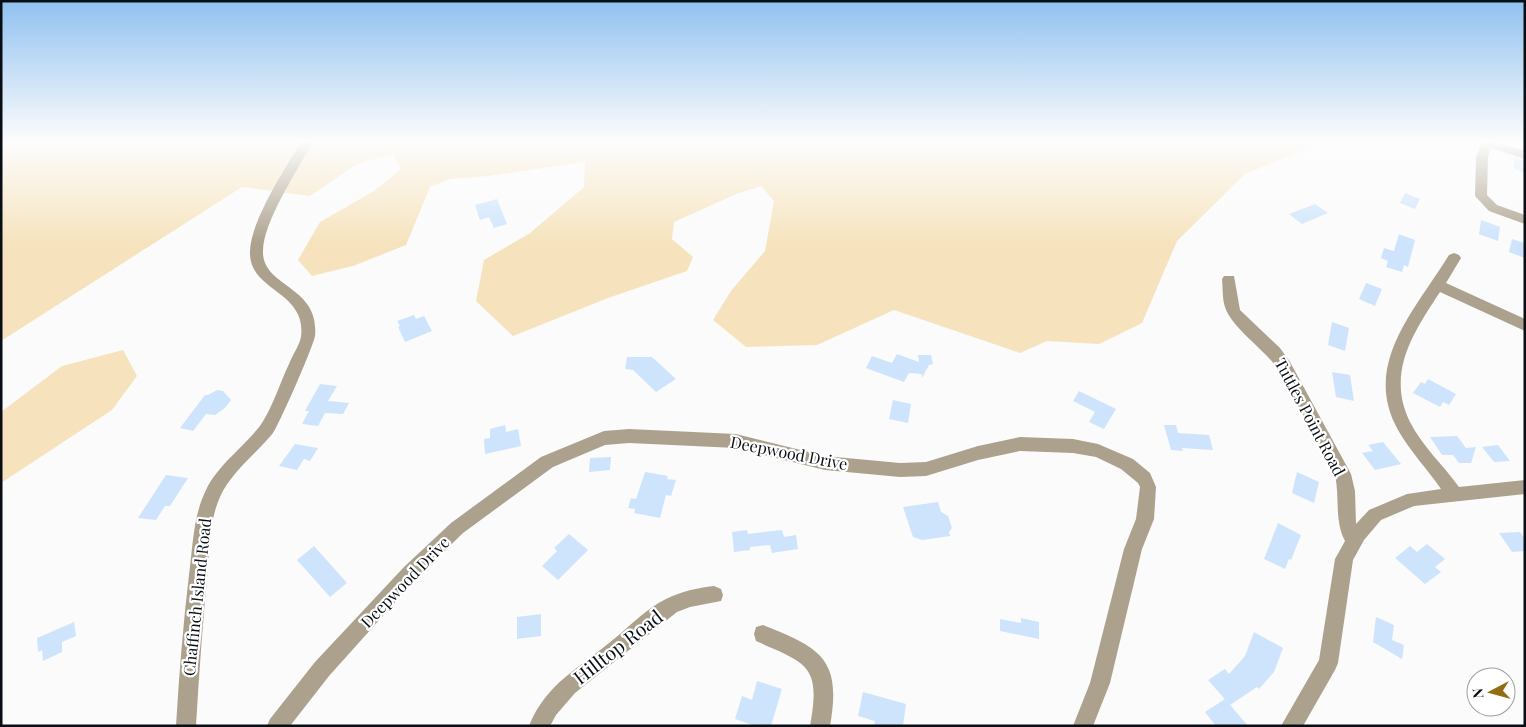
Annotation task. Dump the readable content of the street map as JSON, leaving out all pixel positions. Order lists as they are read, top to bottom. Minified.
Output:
{"streets":{"street":["Tuttles Point Road","Deepwood Drive","Chaffinch Island Road","Hilltop Road"]},"north":"left"}
